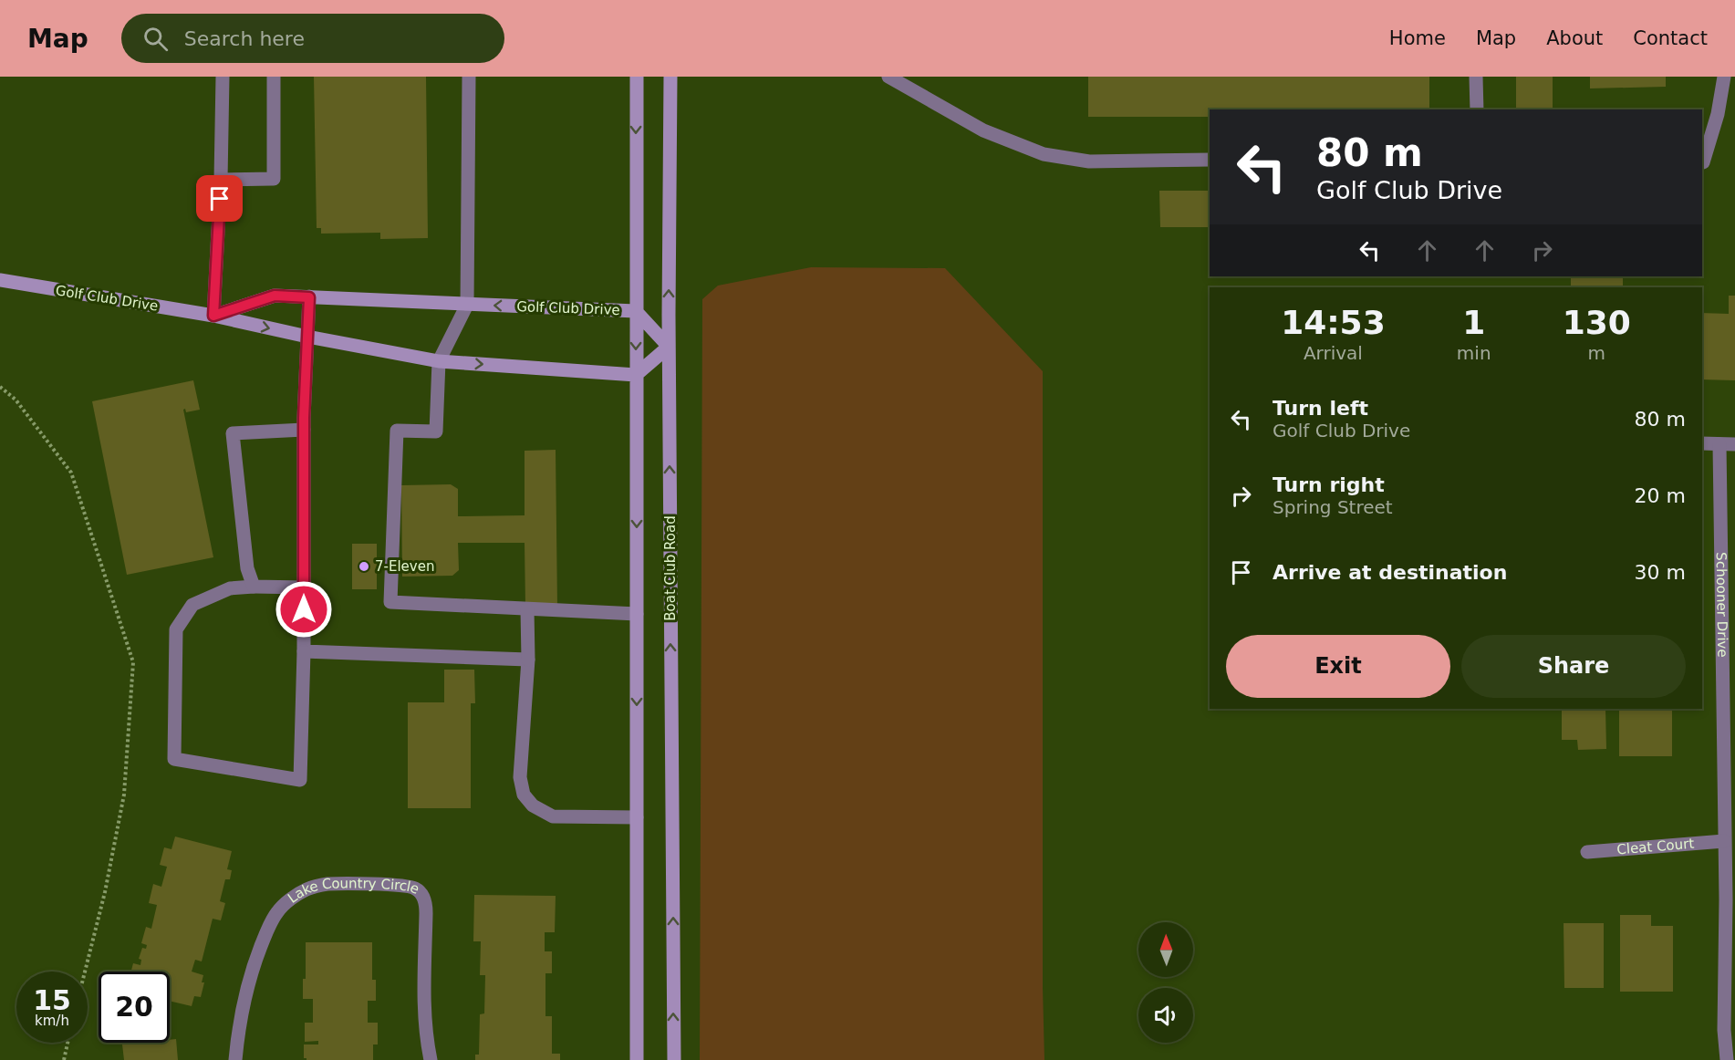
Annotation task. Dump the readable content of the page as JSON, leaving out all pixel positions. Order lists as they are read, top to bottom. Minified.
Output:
{"streets":{"main road":["Golf Club Drive","Boat Club Road"],"street":["Schooner Drive","Cleat Court","Lake Country Circle"]},"crossings":[["Golf Club Drive","Boat Club Road"],["Schooner Drive","Cleat Court"]],"places":["7-Eleven"],"north":"top","page":{"header":"Map","search":"Search here","nav":["Home","Map","About","Contact"],"turn":["80 m","Golf Club Drive"],"eta":["14:53","Arrival","1","min","130","m"],"list":[{"name":"Turn left","note":"Golf Club Drive","value":"80 m"},{"name":"Turn right","note":"Spring Street","value":"20 m"},{"name":"Arrive at destination","value":"30 m"}],"buttons":["Exit","Share"],"speed":"15 km/h","limit":"20"}}
